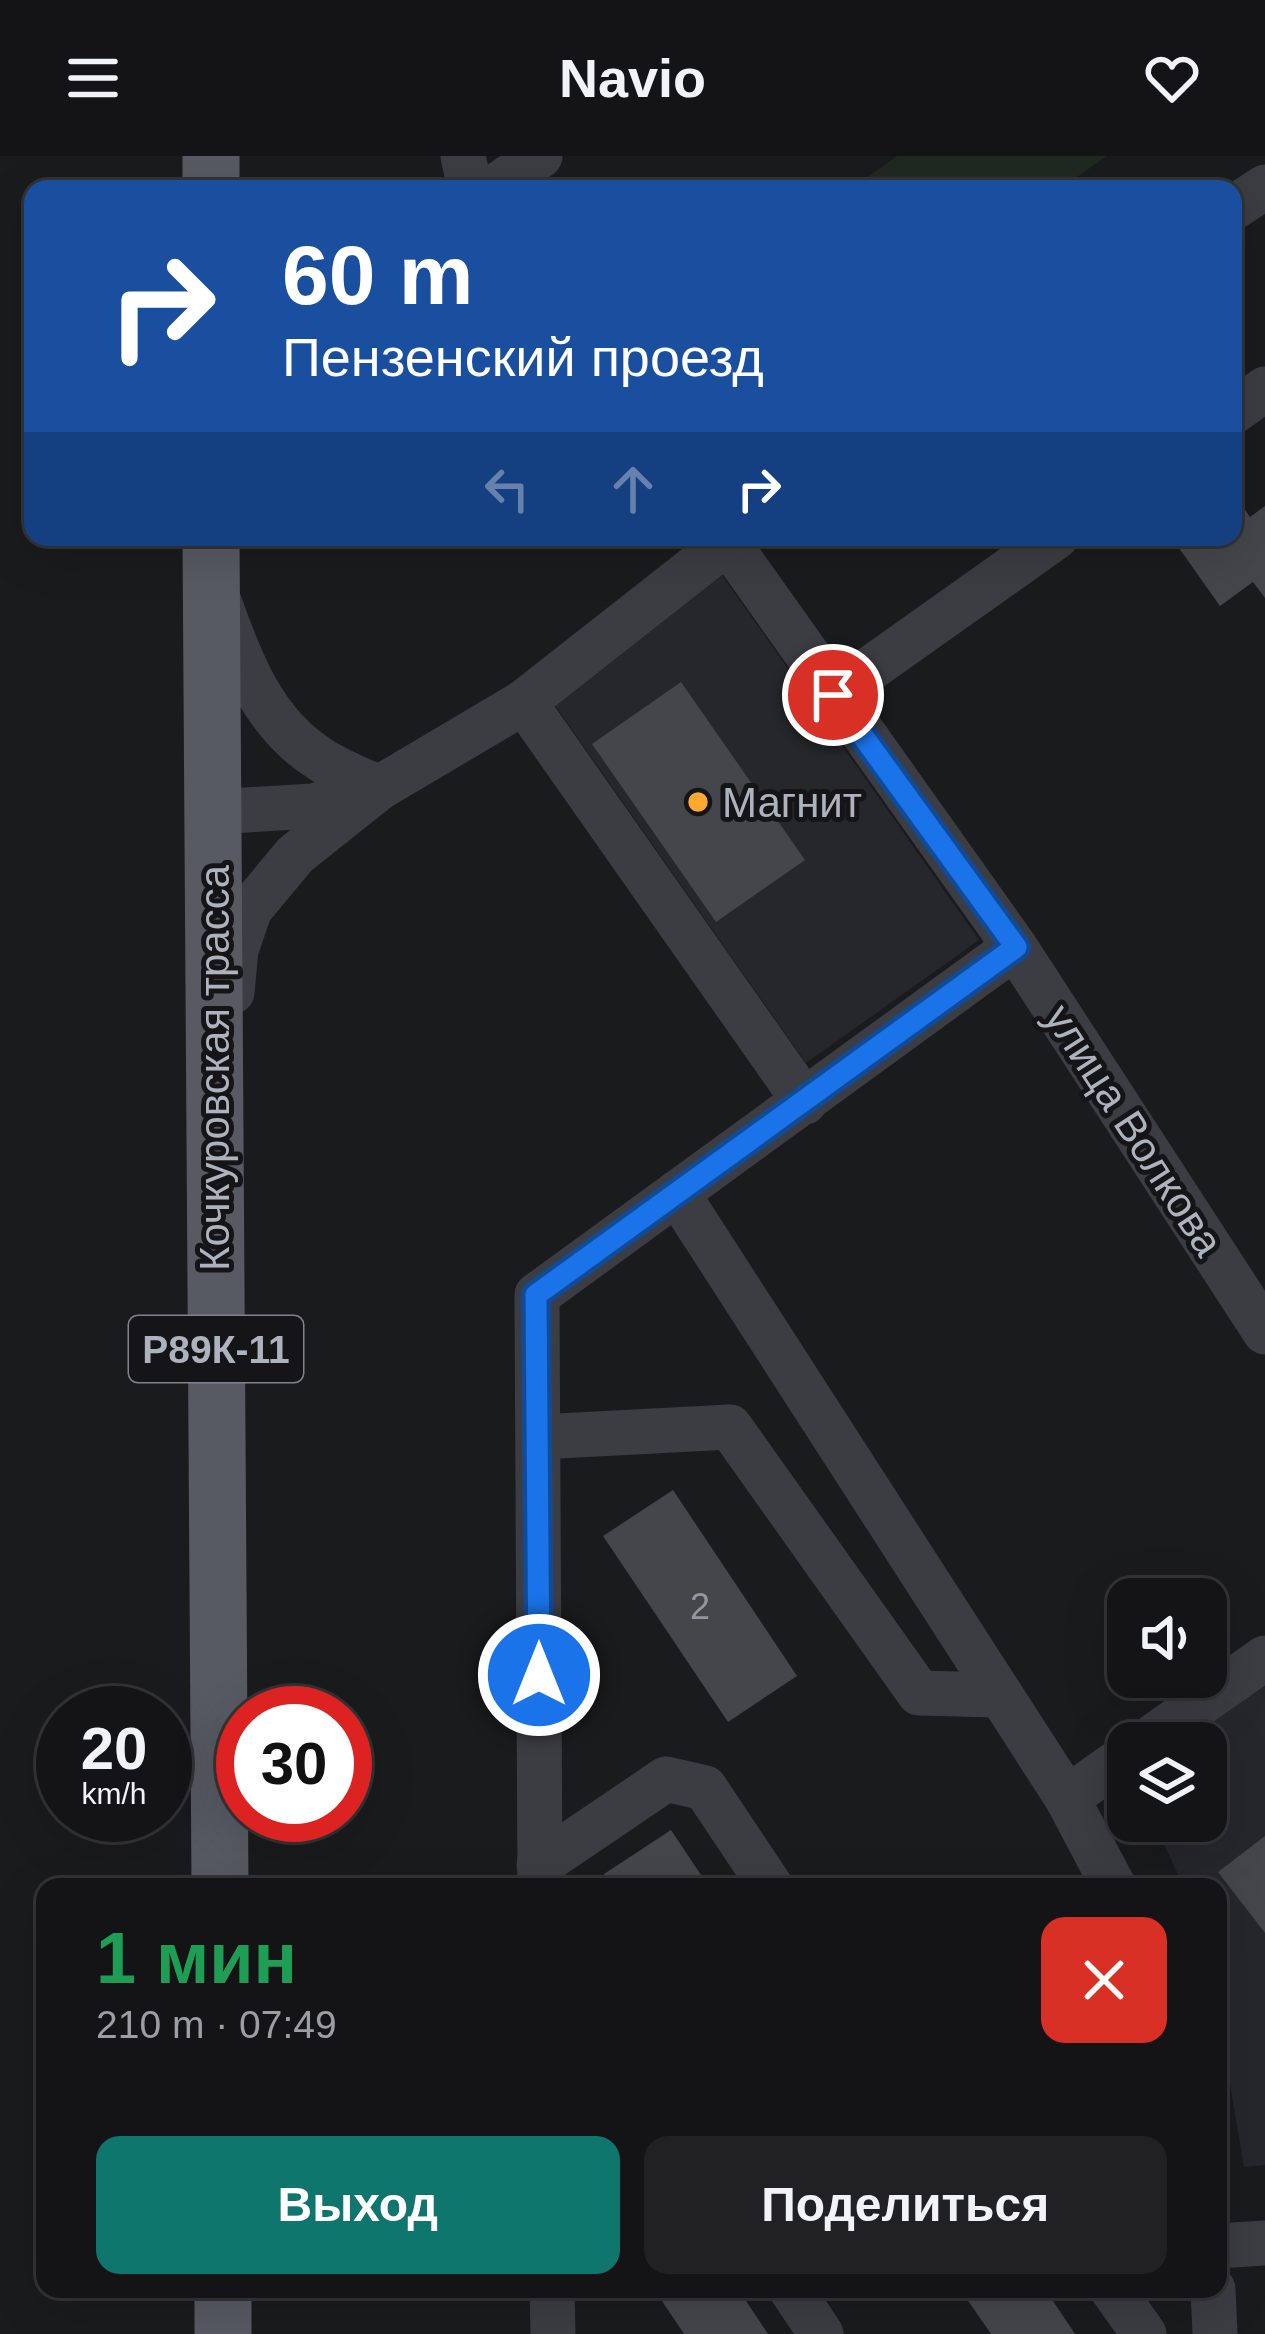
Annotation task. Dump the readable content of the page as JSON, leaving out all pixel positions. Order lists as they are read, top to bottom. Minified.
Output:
{"streets":{"main road":["Кочкуровская трасса","Р89К-11"],"street":["улица Волкова"]},"places":["Магнит"],"house_numbers":["2"],"page":{"header":"Navio","turn":["60 m","Пензенский проезд"],"speed":"20 km/h","limit":"30","heading":["1 мин","210 m · 07:49"],"buttons":["Выход","Поделиться"]}}
